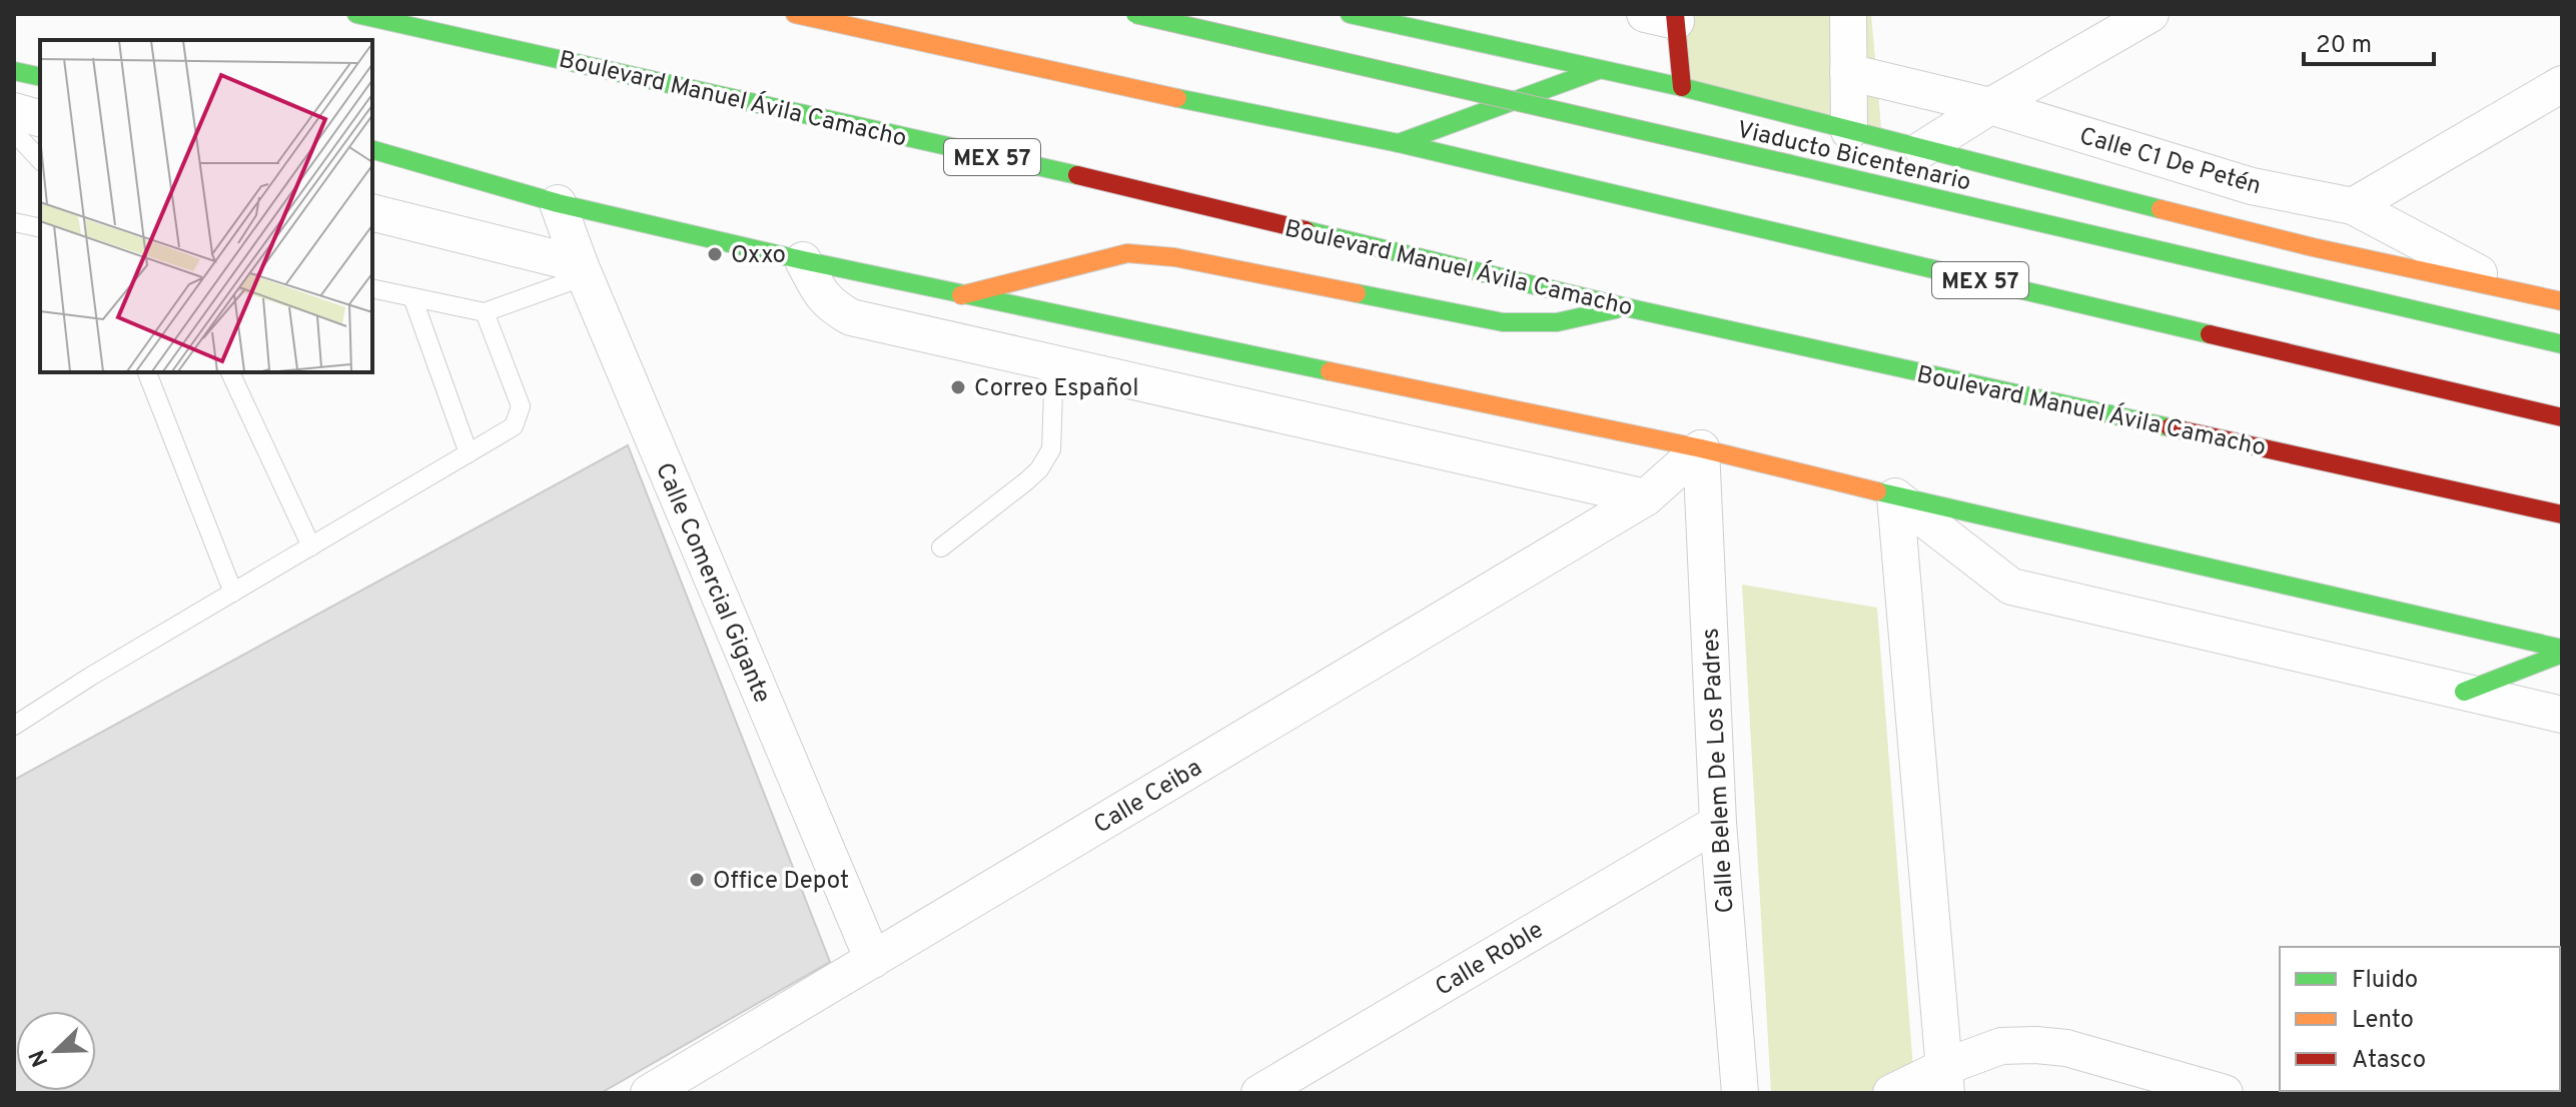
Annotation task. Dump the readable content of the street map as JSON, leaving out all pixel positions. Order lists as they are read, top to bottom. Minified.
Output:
{"streets":{"main road":["Boulevard Manuel Ávila Camacho","Viaducto Bicentenario","MEX 57"],"street":["Calle C1 De Petén","Calle Comercial Gigante","Calle Belem De Los Padres","Calle Ceiba","Calle Roble"]},"crossings":[["Calle Comercial Gigante","Calle Ceiba"],["Calle Belem De Los Padres","Calle Ceiba"],["Calle Belem De Los Padres","Calle Roble"]],"places":["Oxxo","Correo Español","Office Depot"],"legend":["Fluido","Lento","Atasco"],"scale_bar":"20 m","north":"bottom left"}
